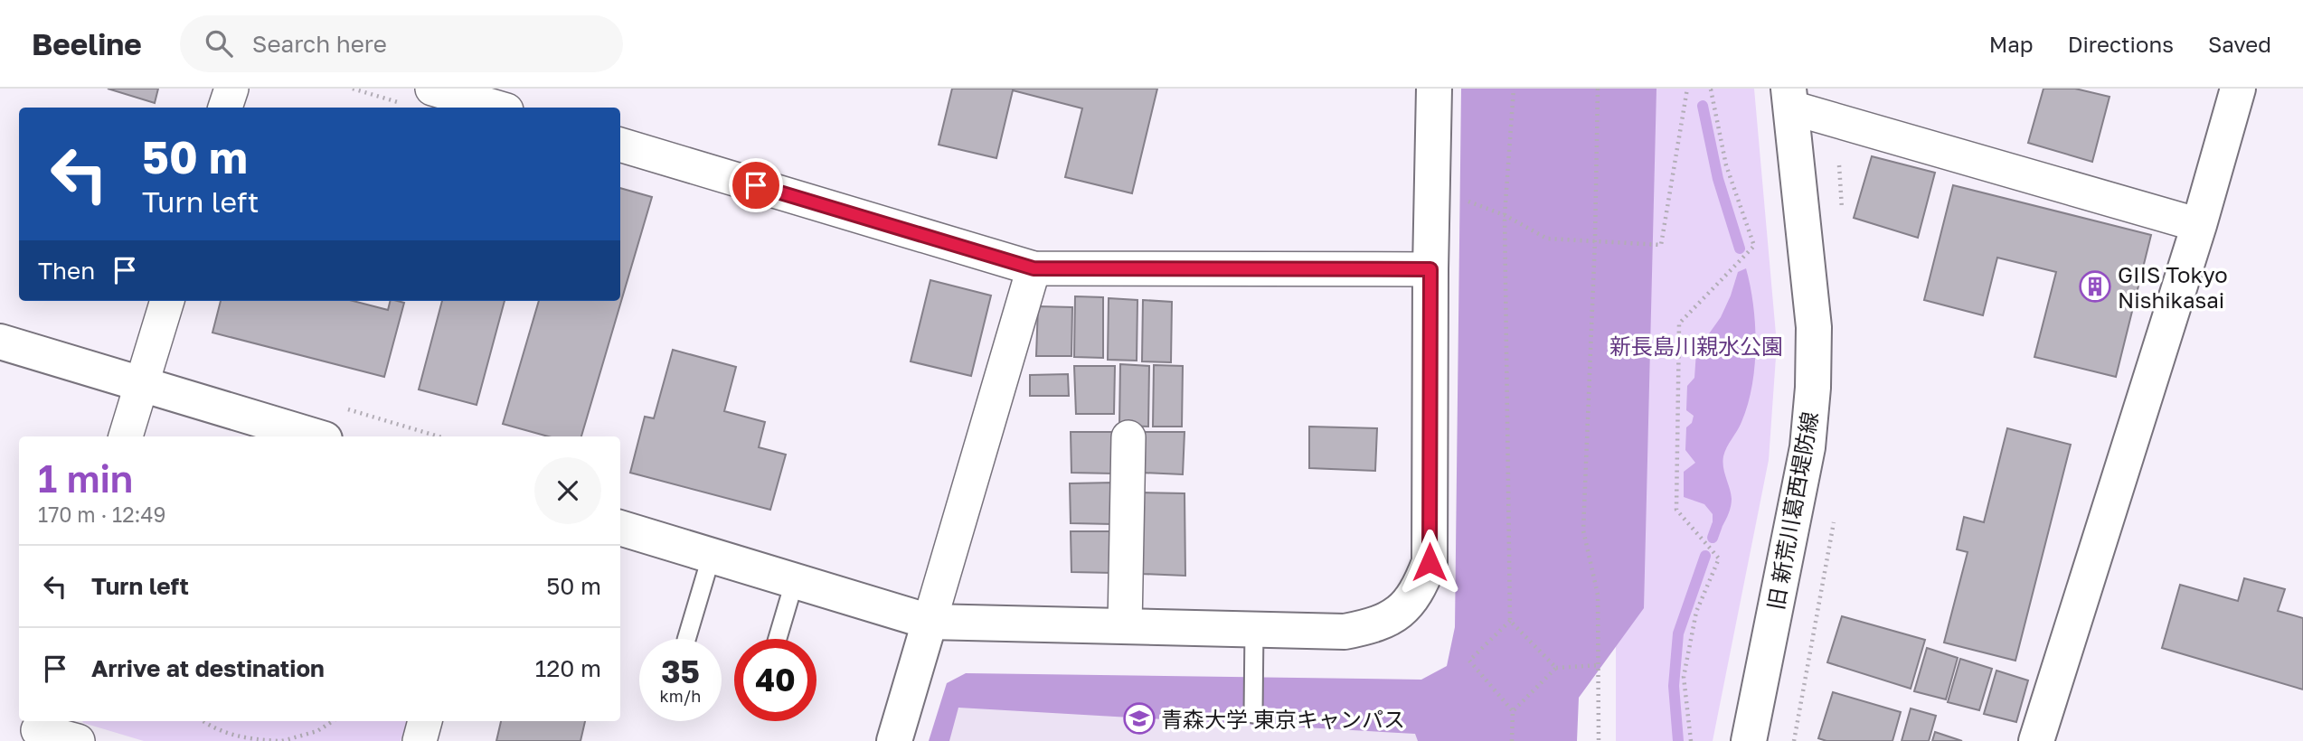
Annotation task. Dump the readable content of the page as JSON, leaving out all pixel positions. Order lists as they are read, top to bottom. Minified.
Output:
{"streets":{"street":["旧 新荒川葛西堤防線"]},"parks":["新長島川親水公園"],"places":{"building":["GIIS Tokyo Nishikasai"],"school or university":["青森大学 東京キャンパス"]},"page":{"header":"Beeline","search":"Search here","nav":["Map","Directions","Saved"],"turn":["50 m","Turn left"],"then":"Then","heading":["1 min","170 m · 12:49"],"list":[{"name":"Turn left","value":"50 m"},{"name":"Arrive at destination","value":"120 m"}],"speed":"35 km/h","limit":"40"}}
